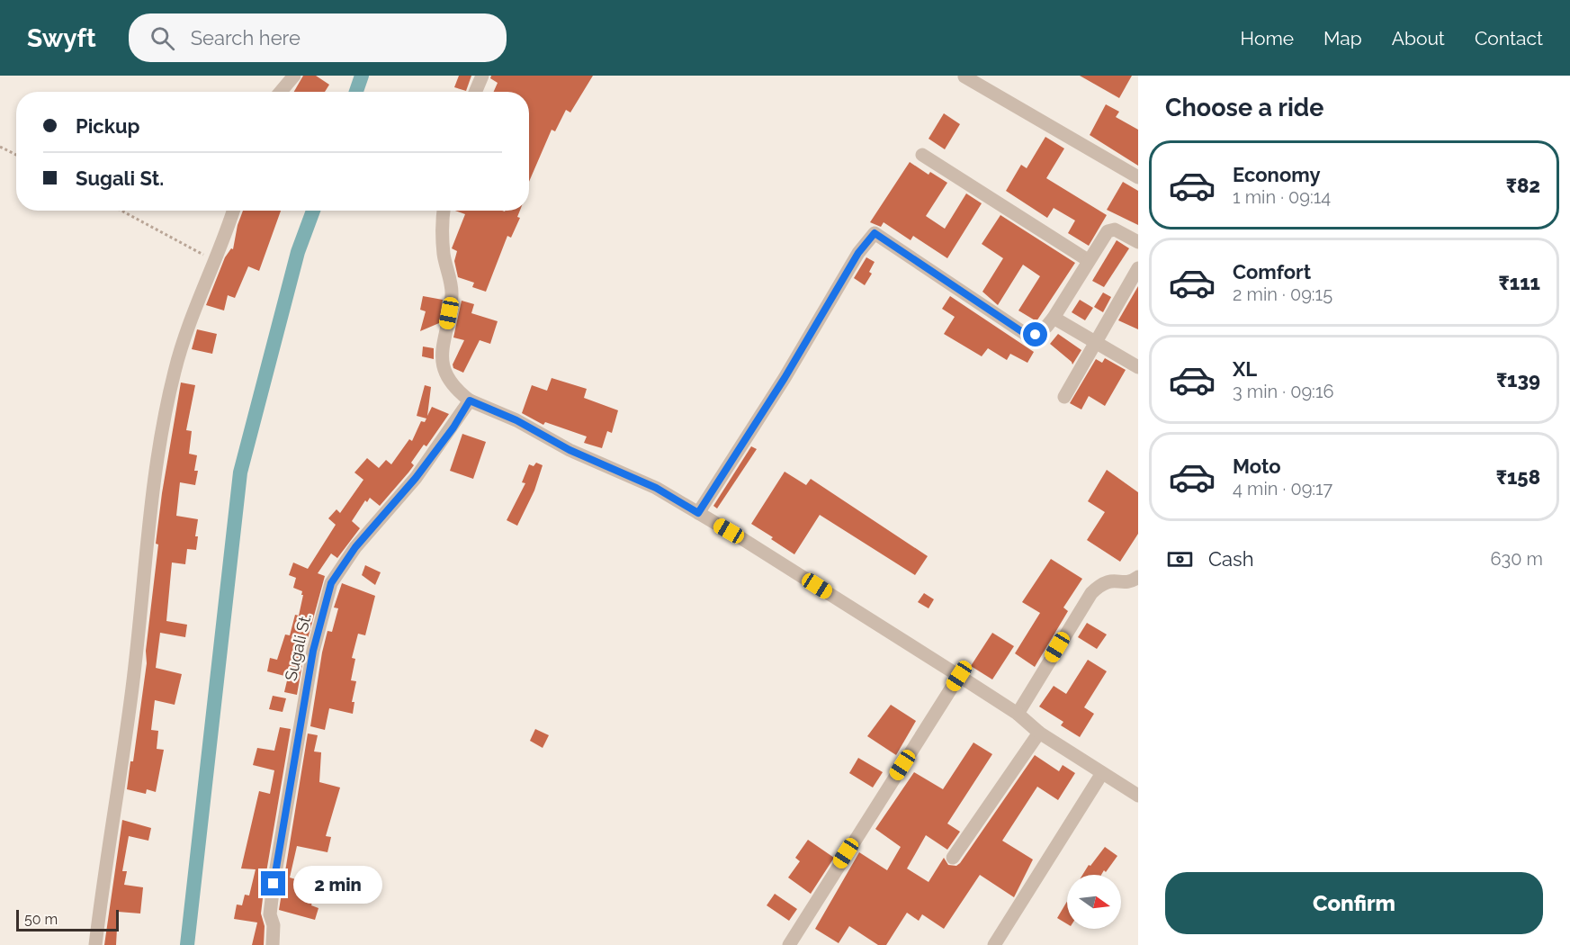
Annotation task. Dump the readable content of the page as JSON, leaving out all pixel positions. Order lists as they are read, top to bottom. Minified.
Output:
{"streets":{"street":["Sugali St."]},"scale_bar":"50 m","north":"right","page":{"header":"Swyft","search":"Search here","nav":["Home","Map","About","Contact"],"heading":"Choose a ride","banner":["Pickup","Sugali St."],"list":[{"name":"Economy","note":"1 min · 09:14","value":"₹82"},{"name":"Comfort","note":"2 min · 09:15","value":"₹111"},{"name":"XL","note":"3 min · 09:16","value":"₹139"},{"name":"Moto","note":"4 min · 09:17","value":"₹158"}],"pay":["Cash","630 m"],"buttons":"Confirm","bubble":"2 min","scale":"50 m"}}
